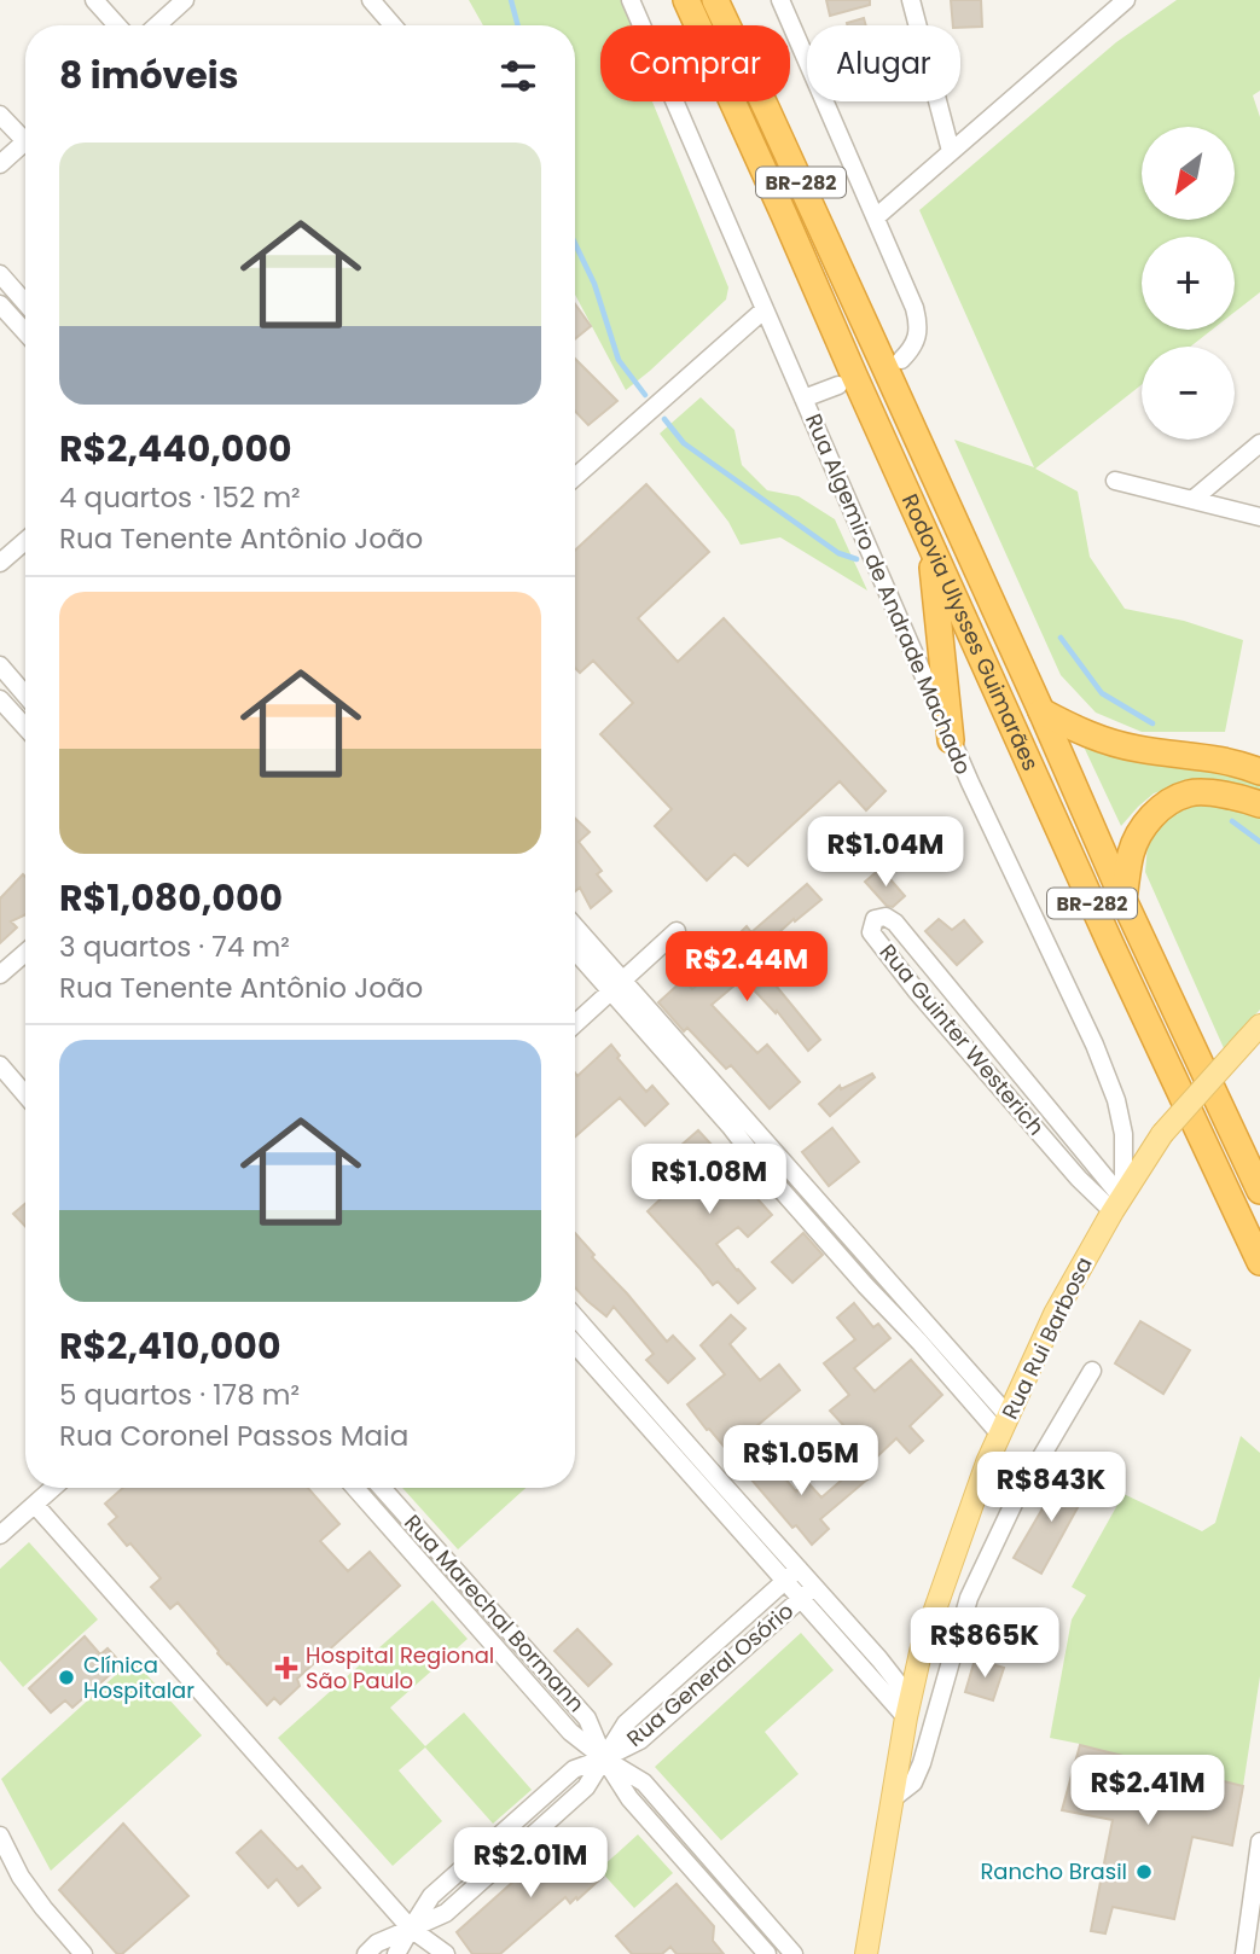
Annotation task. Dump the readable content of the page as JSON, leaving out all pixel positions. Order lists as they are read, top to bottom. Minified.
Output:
{"streets":{"highway":["BR-282","Rodovia Ulysses Guimarães"],"main road":["Rua Rui Barbosa"],"street":["Rua Algemiro de Andrade Machado","Rua Guinter Westerich","Rua Marechal Bormann","Rua General Osório"]},"crossings":[["Rua Algemiro de Andrade Machado","Rua Guinter Westerich"],["Rua Algemiro de Andrade Machado","Rua Rui Barbosa"],["Rua Guinter Westerich","Rua Rui Barbosa"],["Rua Marechal Bormann","Rua General Osório"]],"places":{"health":["Hospital Regional São Paulo"],"other":["Clínica Hospitalar","Rancho Brasil"]},"north":"bottom left","page":{"chip":["Comprar","Alugar"],"heading":"8 imóveis","map_buttons":["+","−"],"list":[{"name":"R$2,440,000","note":"4 quartos · 152 m² · Rua Tenente Antônio João"},{"name":"R$1,080,000","note":"3 quartos · 74 m² · Rua Tenente Antônio João"},{"name":"R$2,410,000","note":"5 quartos · 178 m² · Rua Coronel Passos Maia"}],"price":["R$1.04M","R$2.44M","R$1.08M","R$1.05M","R$843K","R$865K","R$2.41M","R$2.01M"]}}
